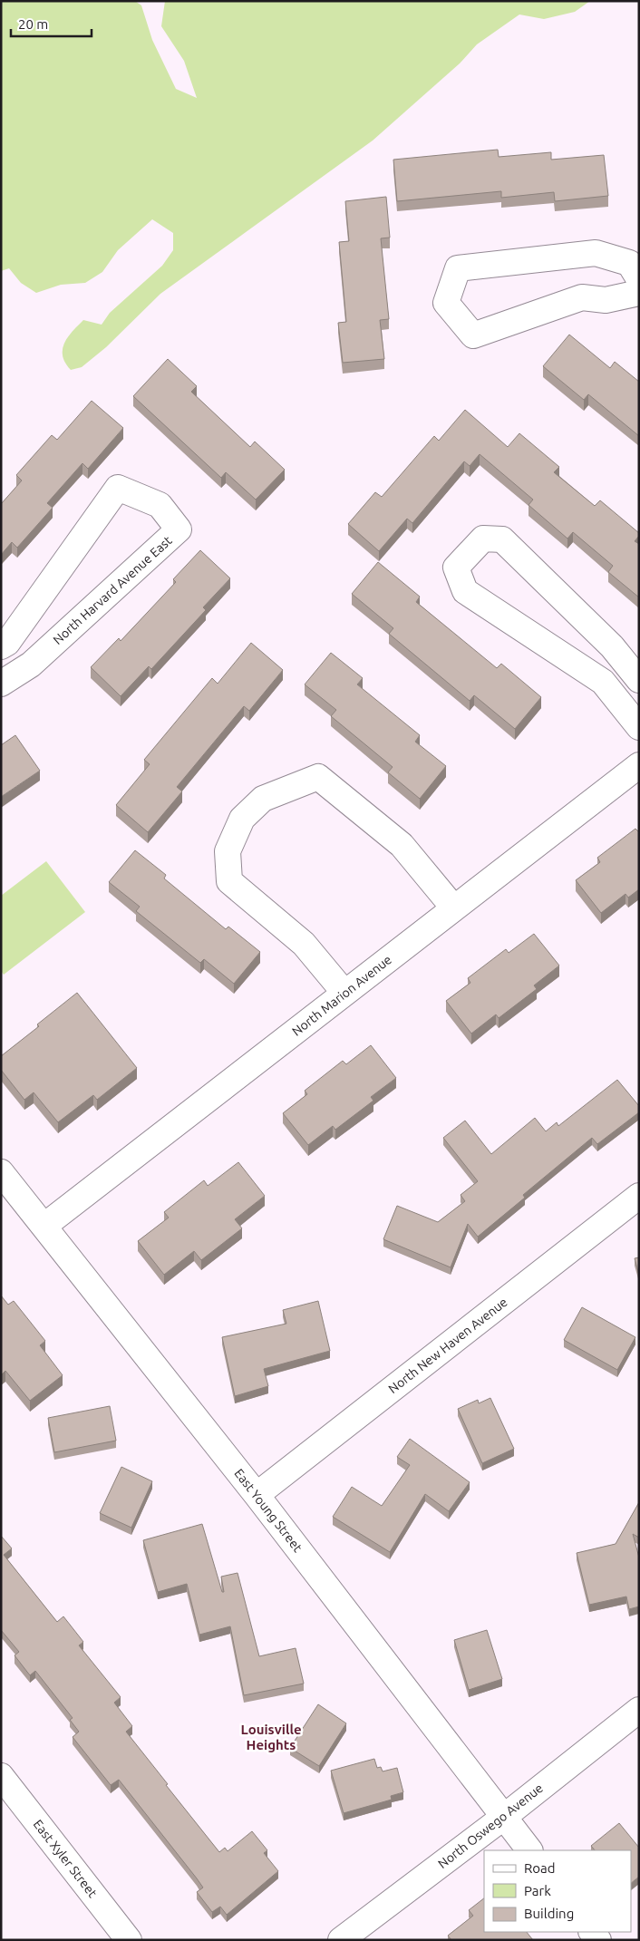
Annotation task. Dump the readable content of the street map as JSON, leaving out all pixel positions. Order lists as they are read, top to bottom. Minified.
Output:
{"streets":{"street":["North Harvard Avenue East","North Marion Avenue","North New Haven Avenue","East Young Street","North Oswego Avenue","East Xyler Street"]},"crossings":[["North Marion Avenue","East Young Street"],["North New Haven Avenue","East Young Street"],["East Young Street","North Oswego Avenue"]],"districts":["Louisville Heights"],"legend":["Road","Park","Building"],"scale_bar":"20 m"}
